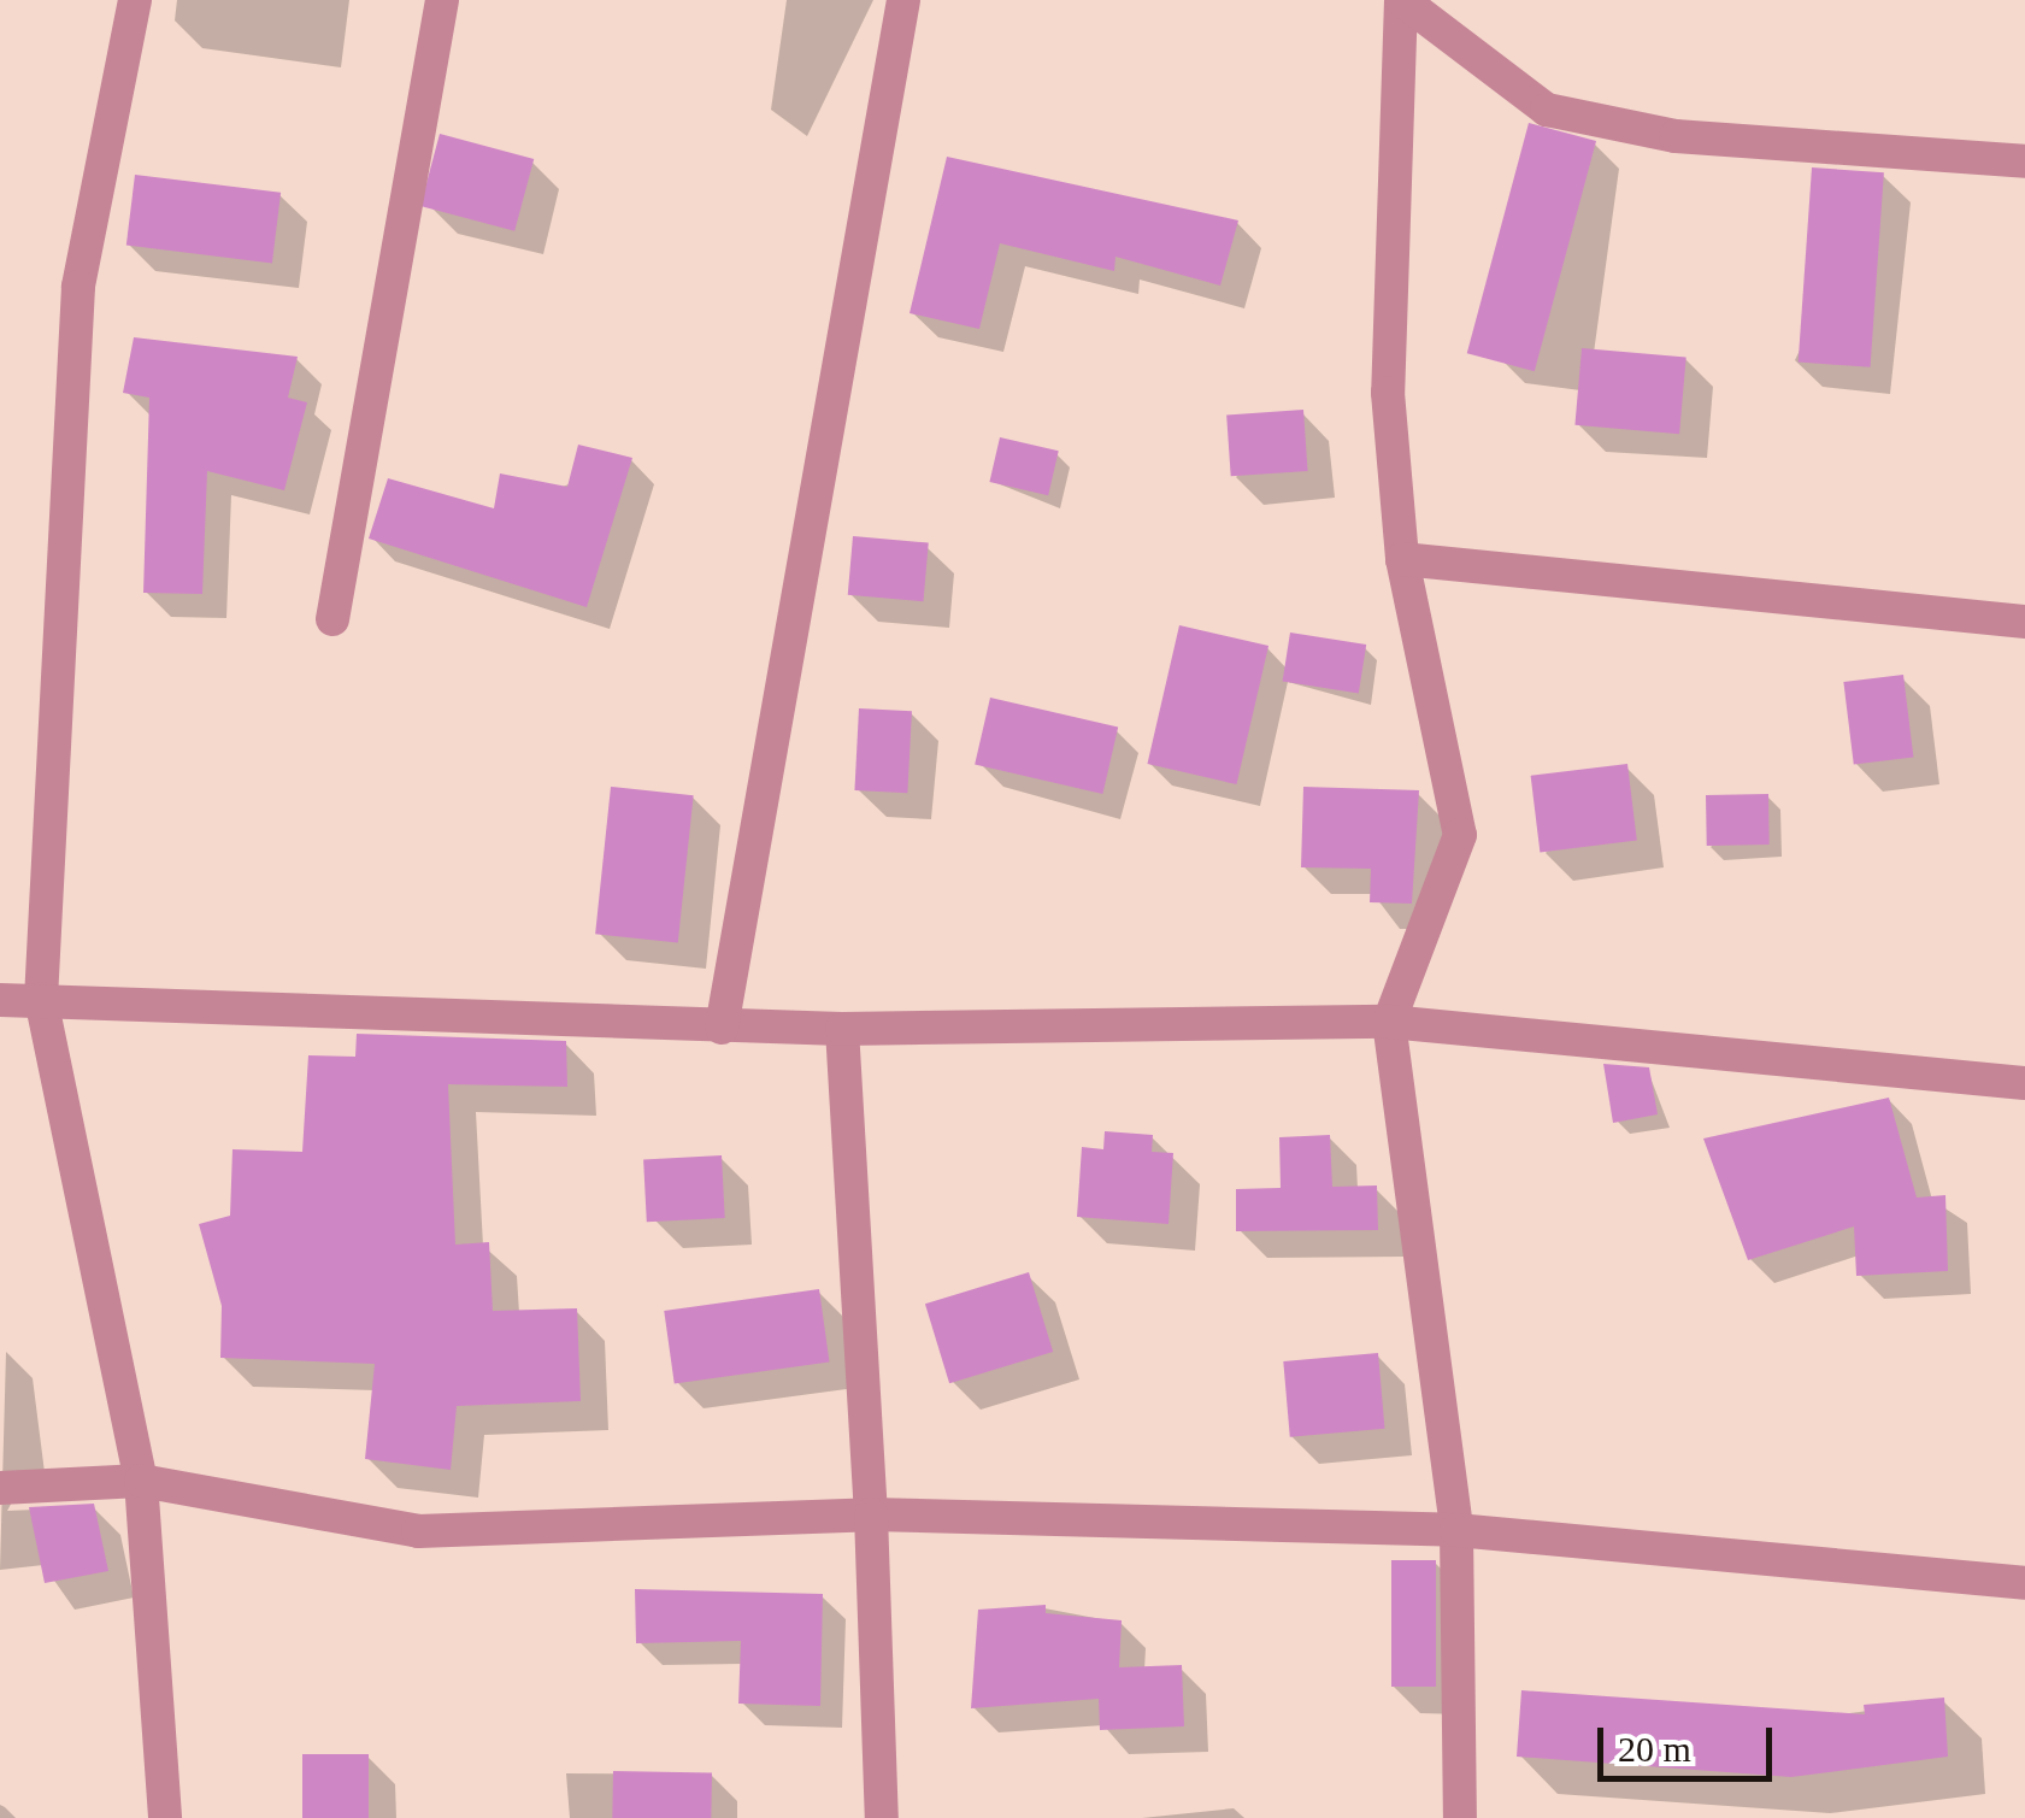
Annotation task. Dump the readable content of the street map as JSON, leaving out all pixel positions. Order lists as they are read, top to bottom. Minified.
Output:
{"scale_bar":"20 m"}
